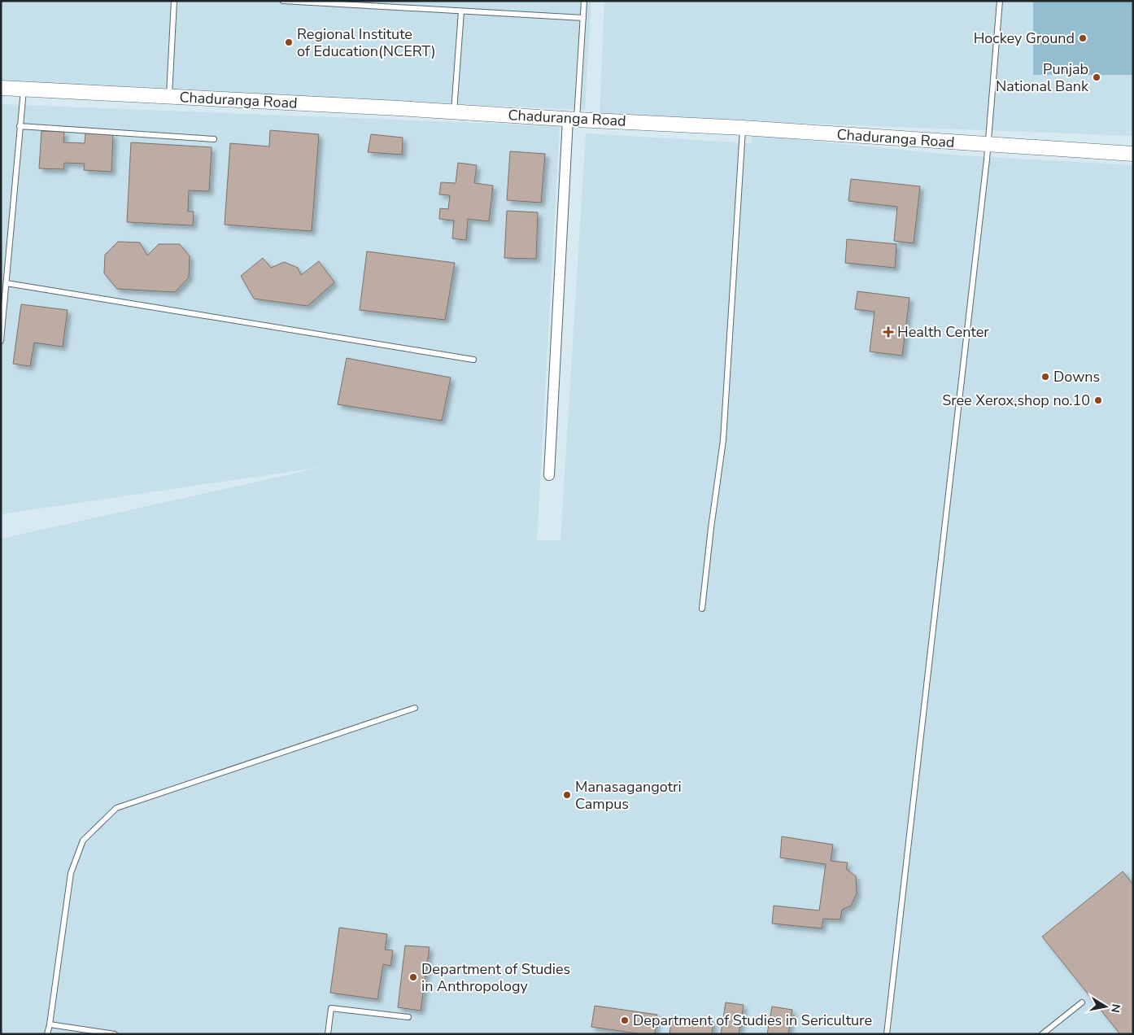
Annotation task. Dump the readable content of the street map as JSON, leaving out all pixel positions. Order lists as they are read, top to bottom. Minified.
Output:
{"streets":{"street":["Chaduranga Road"]},"places":{"other":["Hockey Ground","Regional Institute of Education(NCERT)","Punjab National Bank","Downs","Sree Xerox,shop no.10","Manasagangotri Campus","Department of Studies in Anthropology","Department of Studies in Sericulture"],"health":["Health Center"]},"north":"right"}
